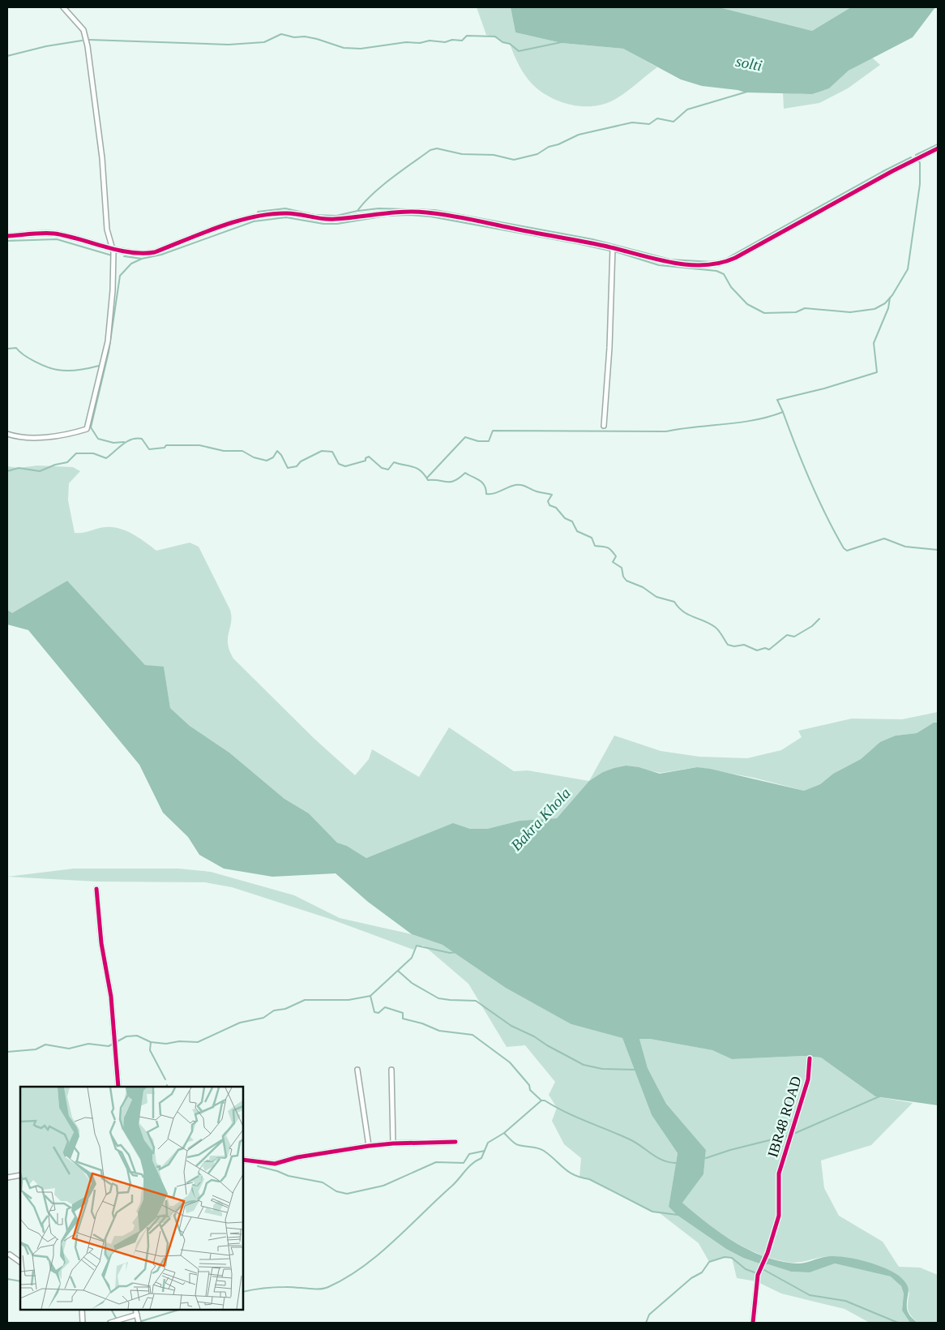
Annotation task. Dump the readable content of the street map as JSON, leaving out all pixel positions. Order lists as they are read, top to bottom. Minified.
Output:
{"streets":{"street":["IBR48 ROAD"]},"water":["solti","Bakra Khola"]}
